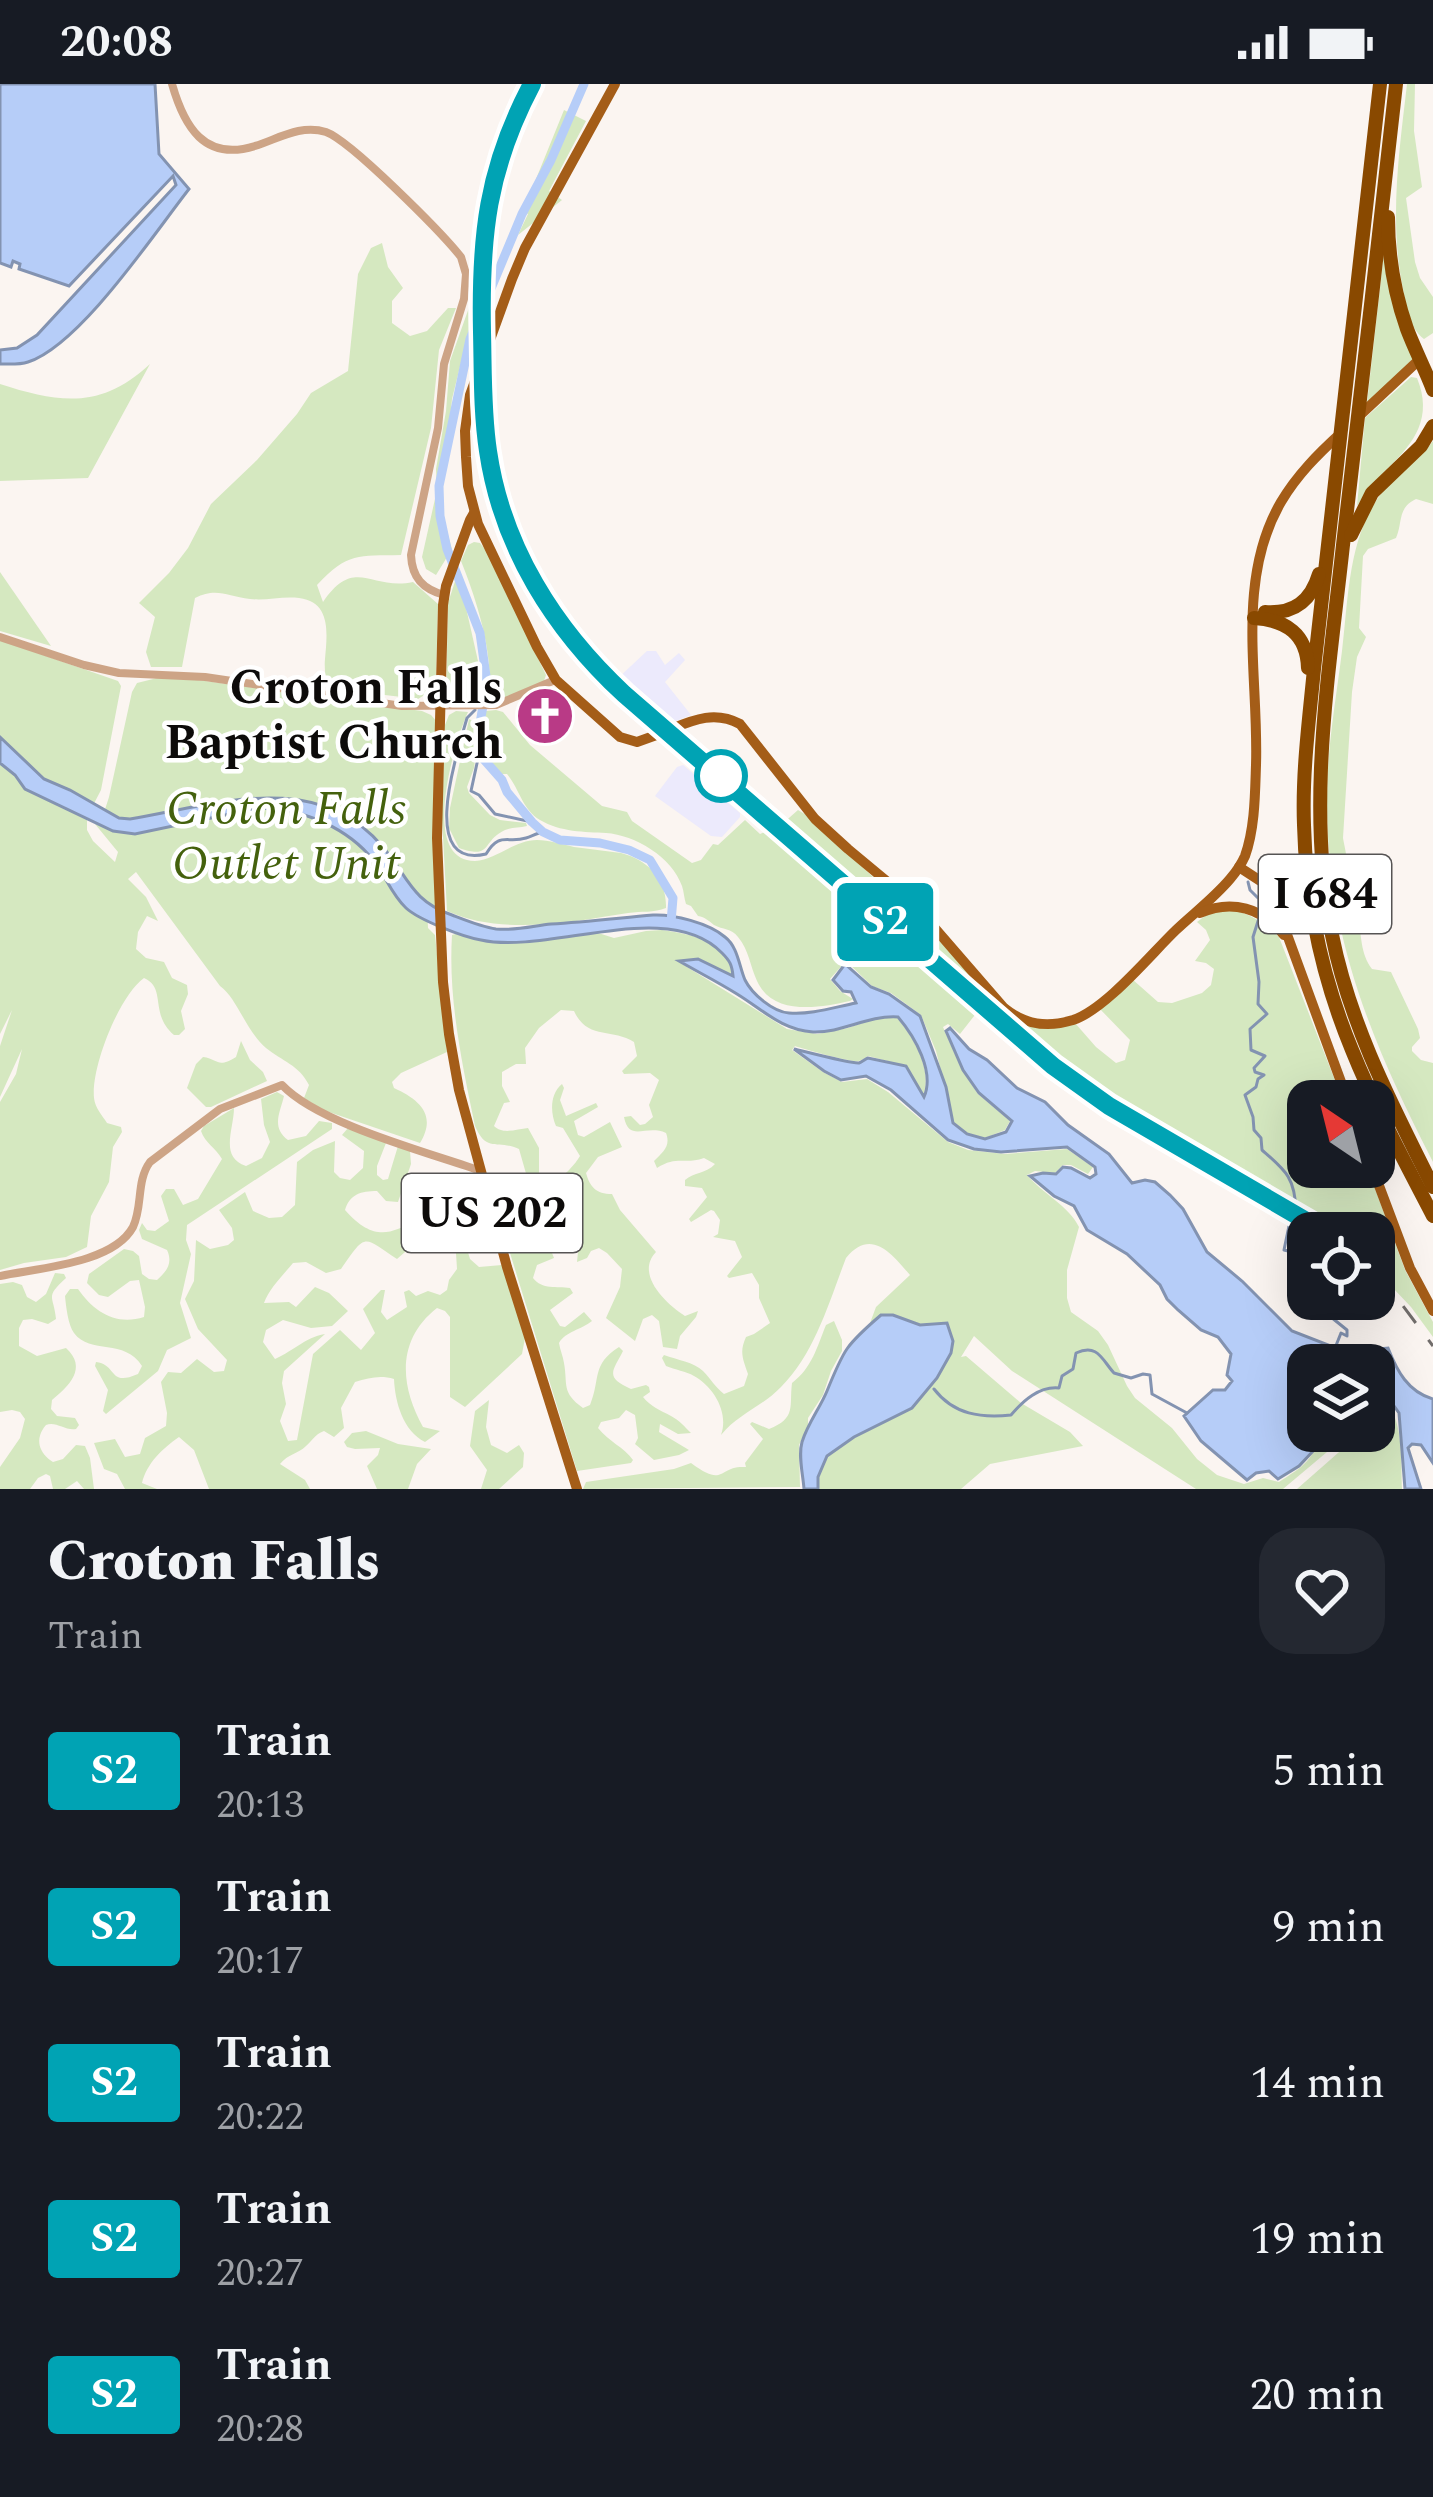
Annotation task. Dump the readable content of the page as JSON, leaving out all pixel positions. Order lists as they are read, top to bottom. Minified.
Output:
{"streets":{"highway":["I 684"],"main road":["US 202"]},"parks":["Croton Falls Outlet Unit"],"places":{"church":["Croton Falls Baptist Church"]},"north":"top left","page":{"status":"20:08","on_map":"S2","heading":["Croton Falls","Train"],"list":[{"mark":"S2","name":"Train","note":"20:13","value":"5 min"},{"mark":"S2","name":"Train","note":"20:17","value":"9 min"},{"mark":"S2","name":"Train","note":"20:22","value":"14 min"},{"mark":"S2","name":"Train","note":"20:27","value":"19 min"},{"mark":"S2","name":"Train","note":"20:28","value":"20 min"}]}}
